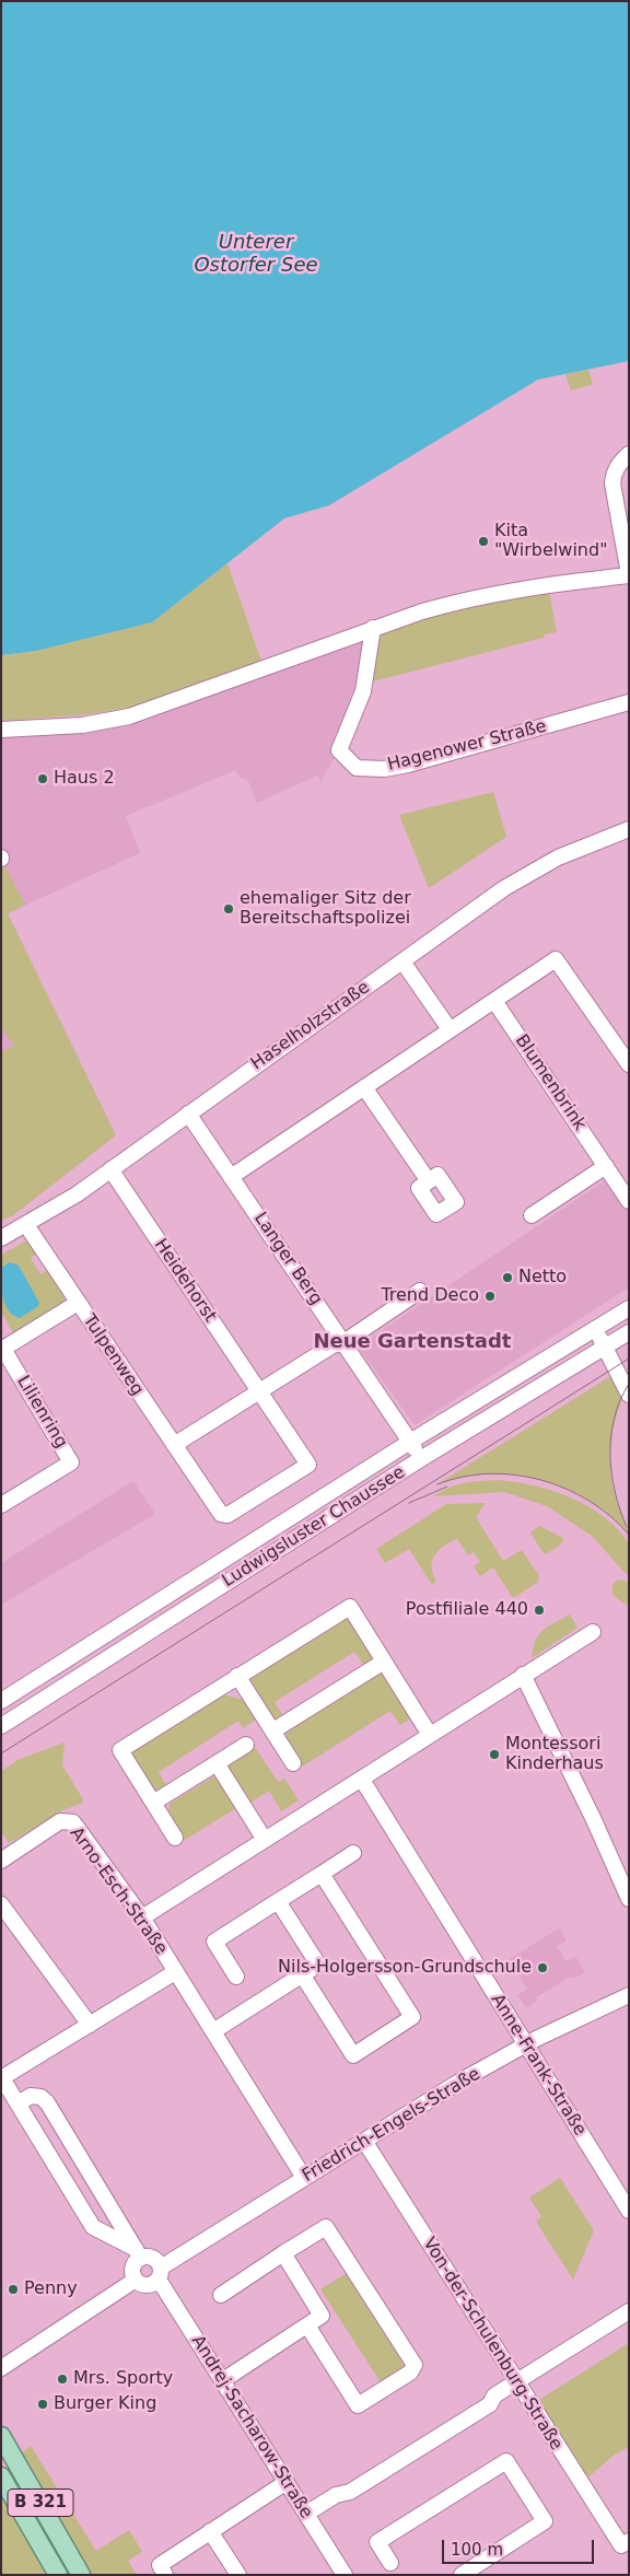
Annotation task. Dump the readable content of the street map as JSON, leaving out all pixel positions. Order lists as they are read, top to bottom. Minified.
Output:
{"streets":{"main road":["B 321"],"street":["Hagenower Straße","Haselholzstraße","Blumenbrink","Langer Berg","Heidehorst","Tulpenweg","Lilienring","Ludwigsluster Chaussee","Arno-Esch-Straße","Anne-Frank-Straße","Friedrich-Engels-Straße","Von-der-Schulenburg-Straße","Andrej-Sacharow-Straße"]},"crossings":[["Haselholzstraße","Langer Berg"],["Haselholzstraße","Heidehorst"],["Haselholzstraße","Tulpenweg"],["Langer Berg","Ludwigsluster Chaussee"],["Heidehorst","Tulpenweg"],["Tulpenweg","Lilienring"],["Arno-Esch-Straße","Friedrich-Engels-Straße"],["Anne-Frank-Straße","Friedrich-Engels-Straße"],["Friedrich-Engels-Straße","Von-der-Schulenburg-Straße"],["Friedrich-Engels-Straße","Andrej-Sacharow-Straße"]],"districts":["Neue Gartenstadt"],"water":["Unterer Ostorfer See"],"places":["Kita \"Wirbelwind\"","Haus 2","ehemaliger Sitz der Bereitschaftspolizei","Netto","Trend Deco","Postfiliale 440","Montessori Kinderhaus","Nils-Holgersson-Grundschule","Penny","Mrs. Sporty","Burger King"],"scale_bar":"100 m"}
